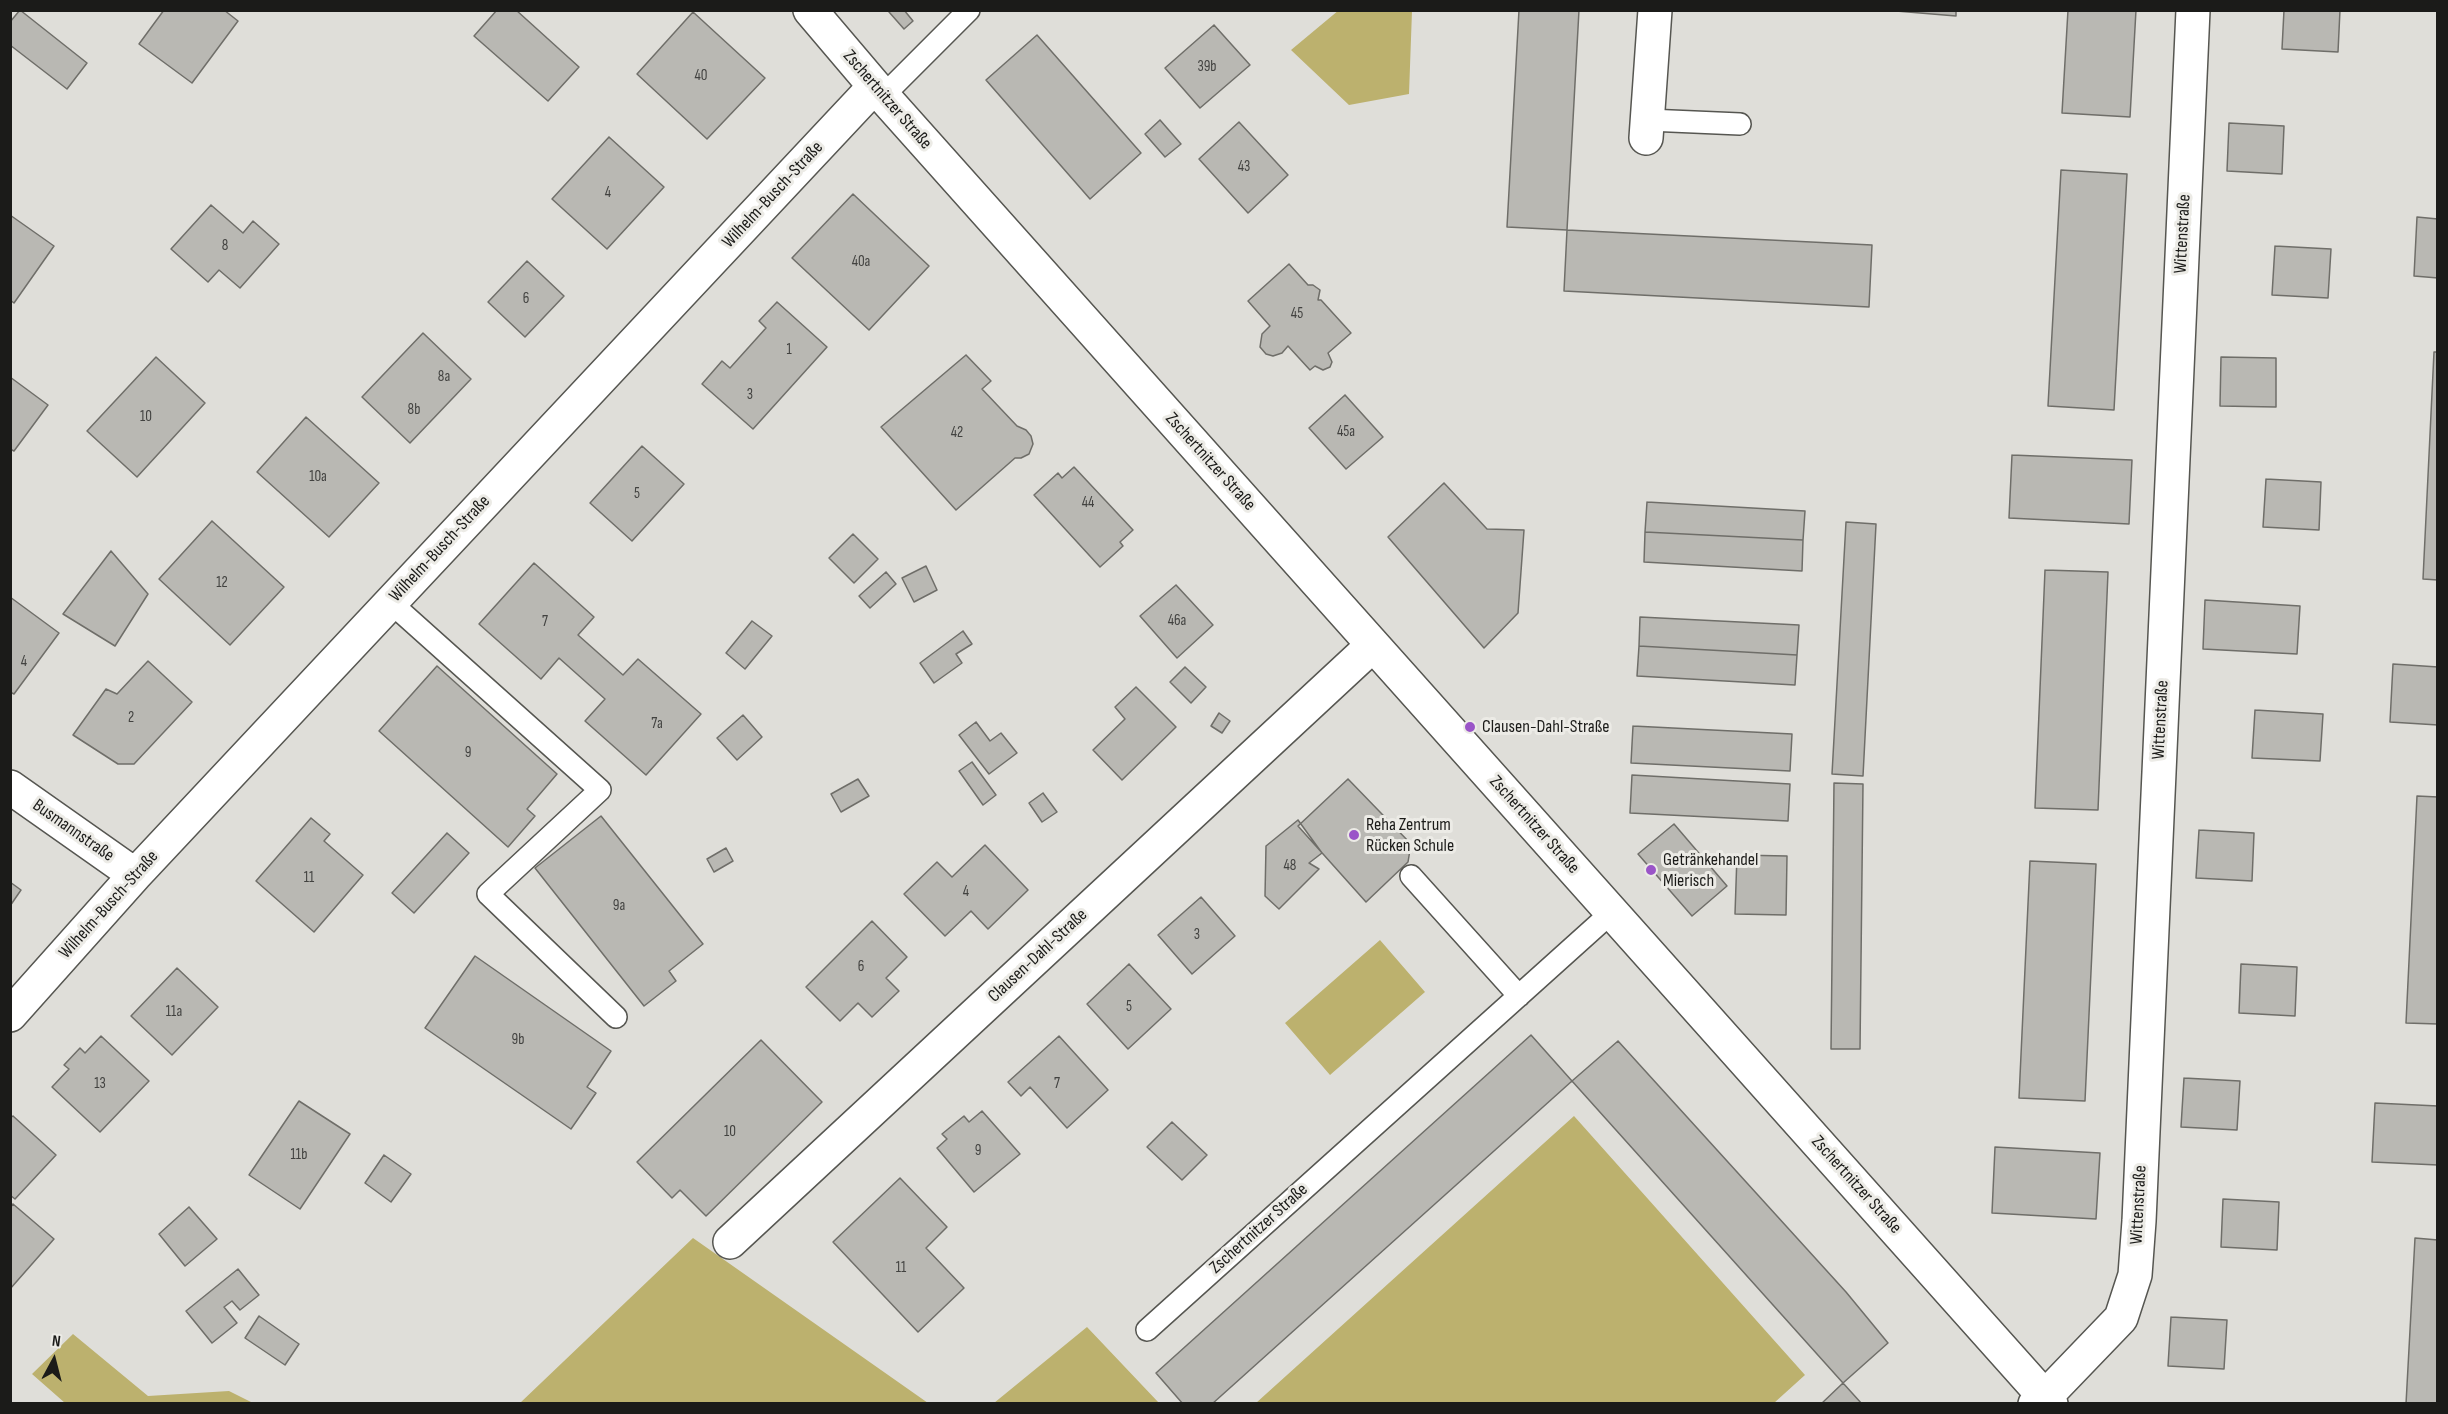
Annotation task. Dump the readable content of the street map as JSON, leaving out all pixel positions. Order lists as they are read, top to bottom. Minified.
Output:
{"streets":{"street":["Zschertnitzer Straße","Wilhelm-Busch-Straße","Wittenstraße","Busmannstraße","Clausen-Dahl-Straße"]},"crossings":[["Zschertnitzer Straße","Wilhelm-Busch-Straße"],["Zschertnitzer Straße","Wittenstraße"],["Zschertnitzer Straße","Clausen-Dahl-Straße"],["Wilhelm-Busch-Straße","Busmannstraße"]],"places":["Clausen-Dahl-Straße","Reha Zentrum Rücken Schule","Getränkehandel Mierisch"],"house_numbers":["39b","40","43","4","8","40a","6","45","1","8a","3","8b","10","45a","42","10a","5","44","12","46a","7","4","2","7a","9","48","11","4","9a","3","6","5","11a","9b","13","7","10","9","11b","11"],"north":"top"}
